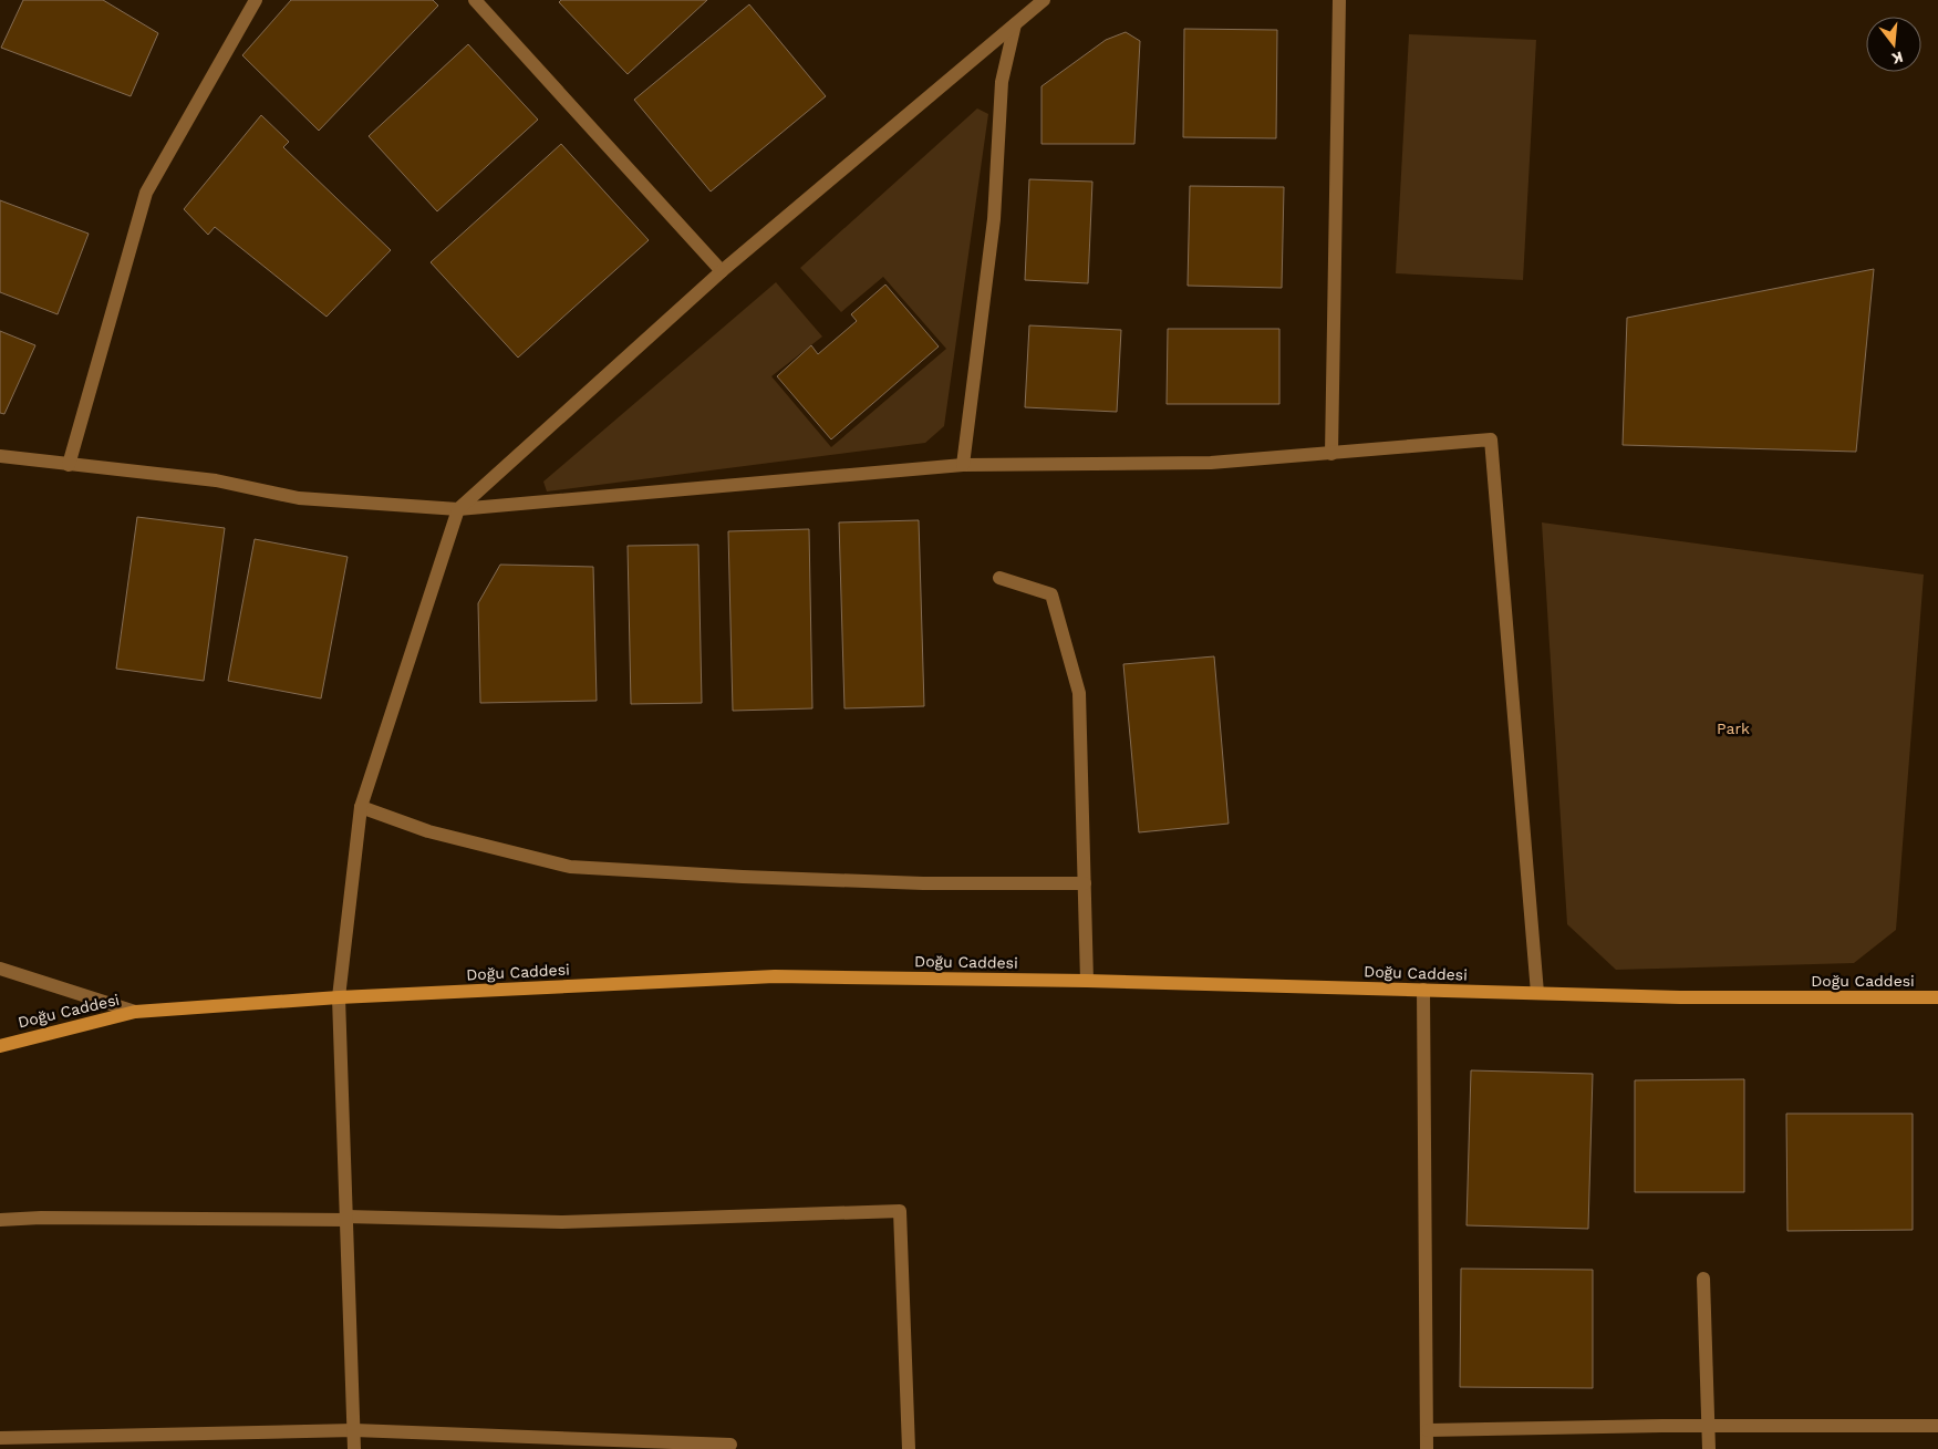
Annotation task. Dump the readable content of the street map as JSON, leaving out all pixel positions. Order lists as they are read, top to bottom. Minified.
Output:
{"streets":{"street":["Doğu Caddesi"]},"parks":["Park"],"north":"bottom"}
